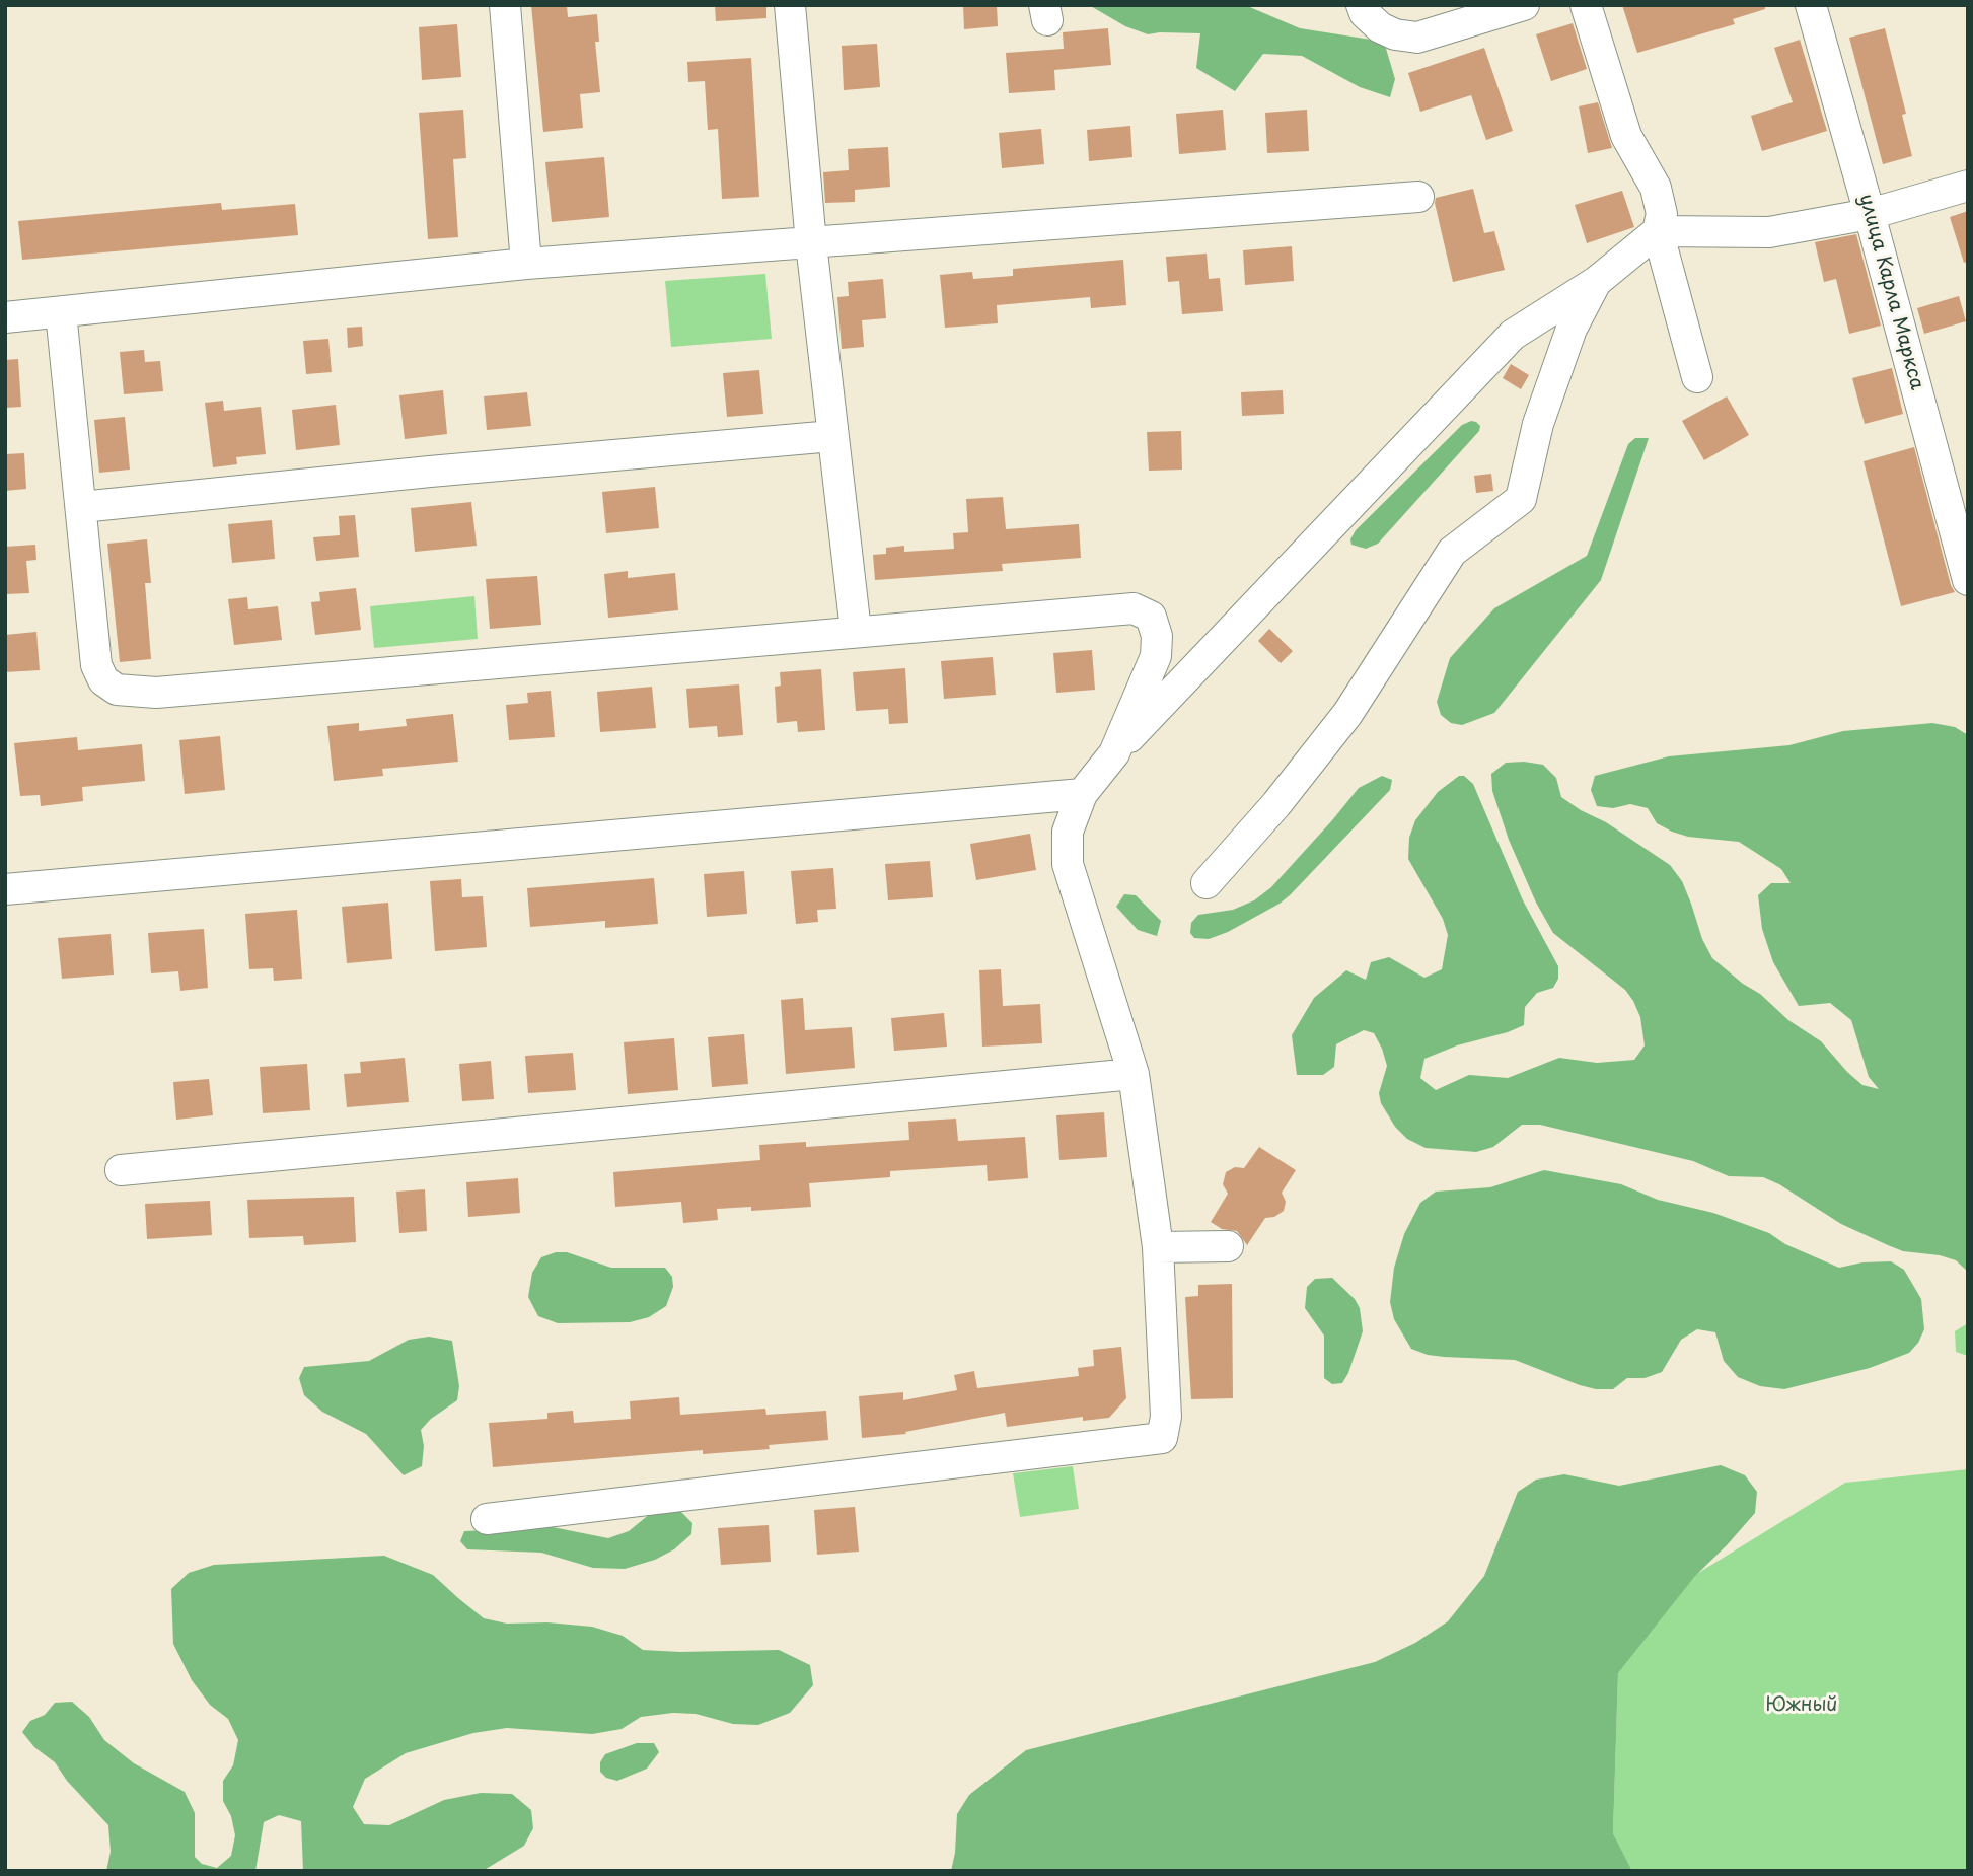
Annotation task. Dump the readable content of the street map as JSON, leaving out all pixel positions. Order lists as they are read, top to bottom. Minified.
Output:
{"streets":{"street":["улица Карла Маркса"]},"parks":["Южный"]}
